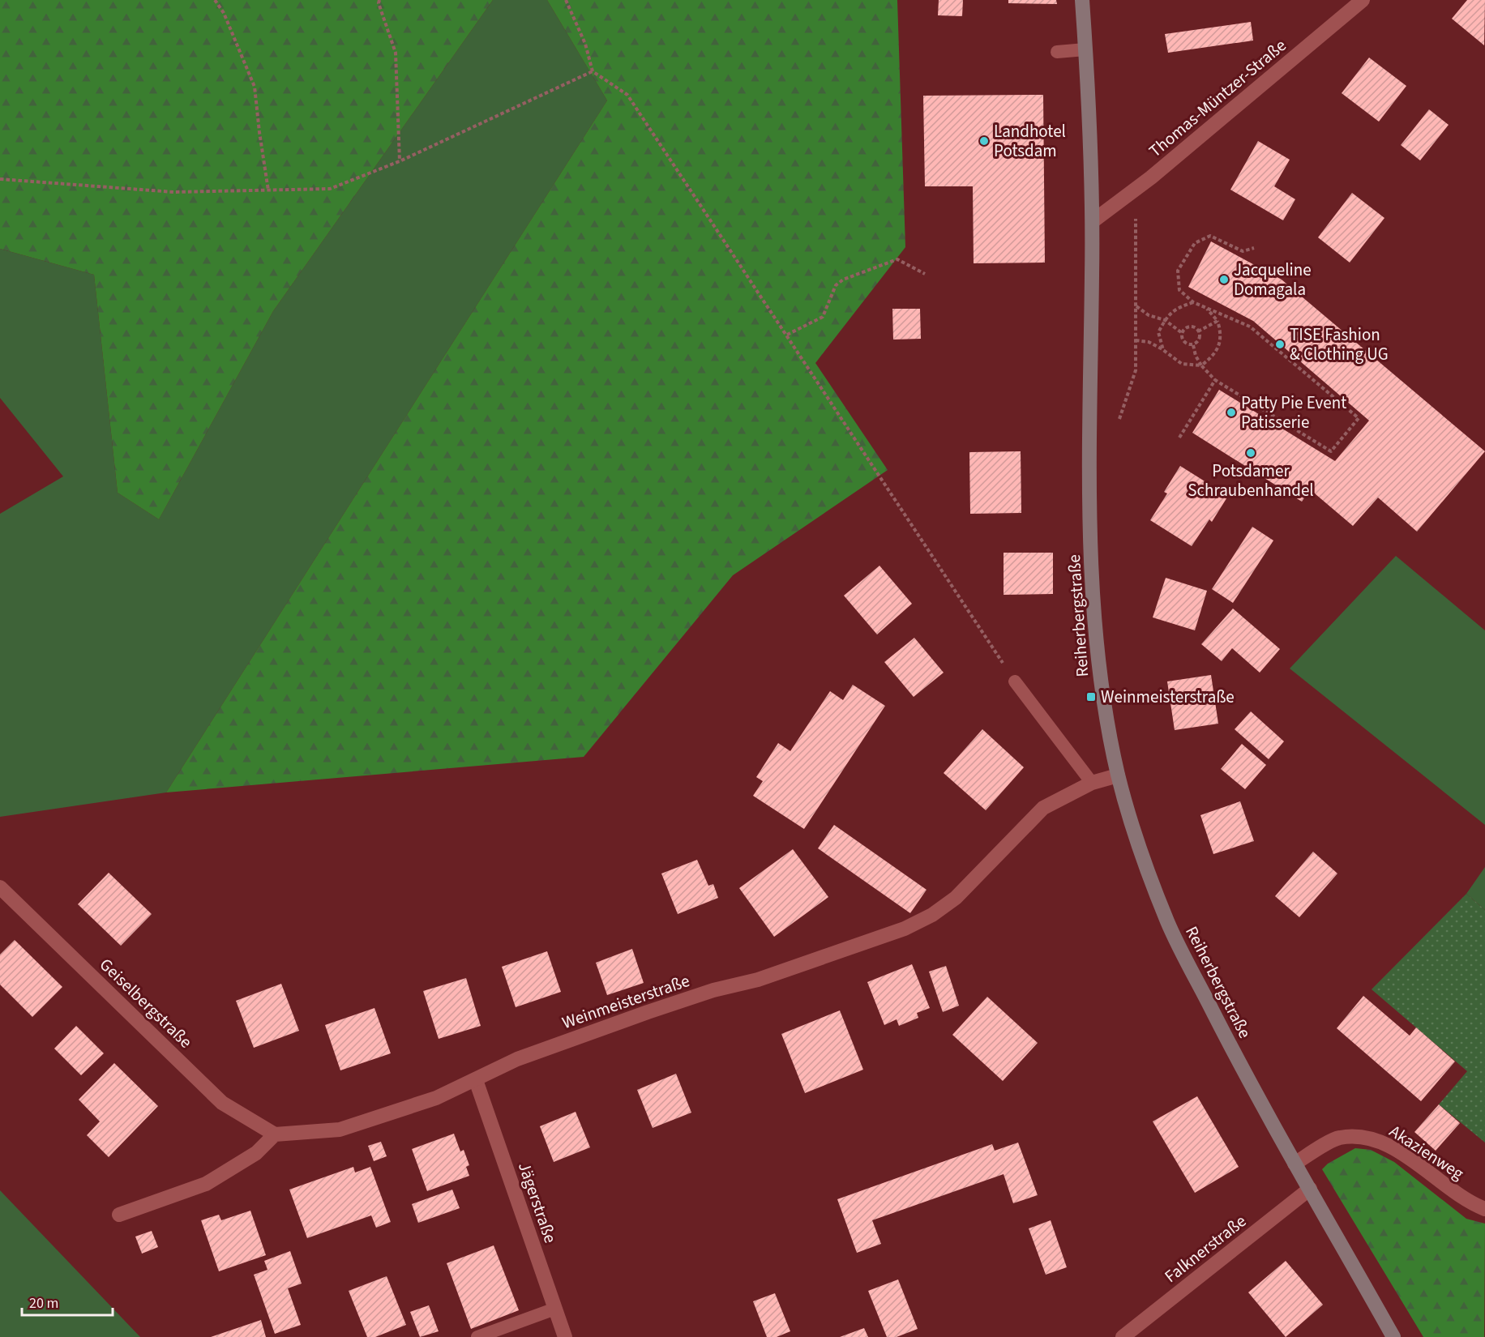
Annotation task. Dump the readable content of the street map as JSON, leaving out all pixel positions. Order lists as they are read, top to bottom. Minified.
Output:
{"streets":{"street":["Thomas-Müntzer-Straße","Reiherbergstraße","Weinmeisterstraße","Geiselbergstraße","Akazienweg","Jägerstraße","Falknerstraße"]},"crossings":[["Thomas-Müntzer-Straße","Reiherbergstraße"],["Reiherbergstraße","Weinmeisterstraße"],["Reiherbergstraße","Akazienweg"],["Reiherbergstraße","Falknerstraße"],["Weinmeisterstraße","Geiselbergstraße"],["Weinmeisterstraße","Jägerstraße"]],"places":{"other":["Landhotel Potsdam","Jacqueline Domagala","TISE Fashion & Clothing UG","Patty Pie Event Patisserie","Potsdamer Schraubenhandel"],"transit":["Weinmeisterstraße"]},"scale_bar":"20 m"}
